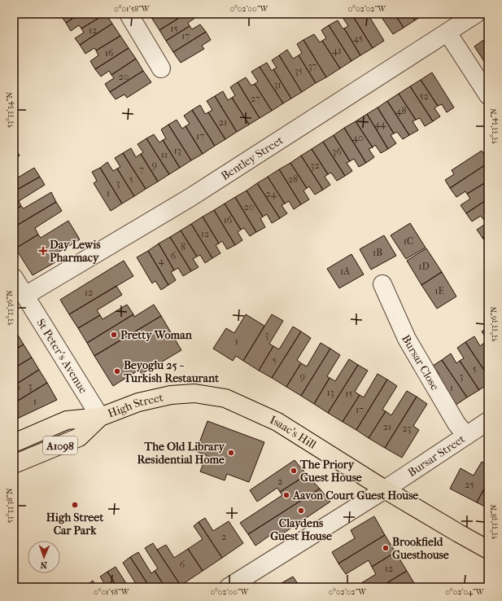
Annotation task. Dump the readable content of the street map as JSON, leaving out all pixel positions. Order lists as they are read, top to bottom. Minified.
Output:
{"streets":{"main road":["High Street","Isaac's Hill","A1098"],"street":["Bentley Street","St Peter's Avenue","Bursar Close","Bursar Street"]},"crossings":[["Bentley Street","St Peter's Avenue"],["St Peter's Avenue","High Street"],["Bursar Close","Bursar Street"],["High Street","Isaac's Hill"],["Isaac's Hill","Bursar Street"]],"places":{"health":["Day Lewis Pharmacy"],"other":["Pretty Woman","Beyoglu 25 - Turkish Restaurant","The Old Library Residential Home","The Priory Guest House","Aavon Court Guest House","High Street Car Park","Claydens Guest House","Brookfield Guesthouse"]},"house_numbers":["15","12","17","45","41","16","37","35","20","31","52","27","48","21","44","17","40","13","36","11","9","32","7","5","28","3","1","24","20","16","12","1C","8","1B","6","4","1D","1A","1E","12","3","1","5","5","9","3","3","1","13","15","1","17","21","23","2","25","2","6","12"],"north":"bottom","coordinates":["0°01'58\"W","0°02'00\"W","0°02'02\"W","53°33'34\"N","53°33'36\"N","53°33'38\"N","0°02'04\"W"]}
